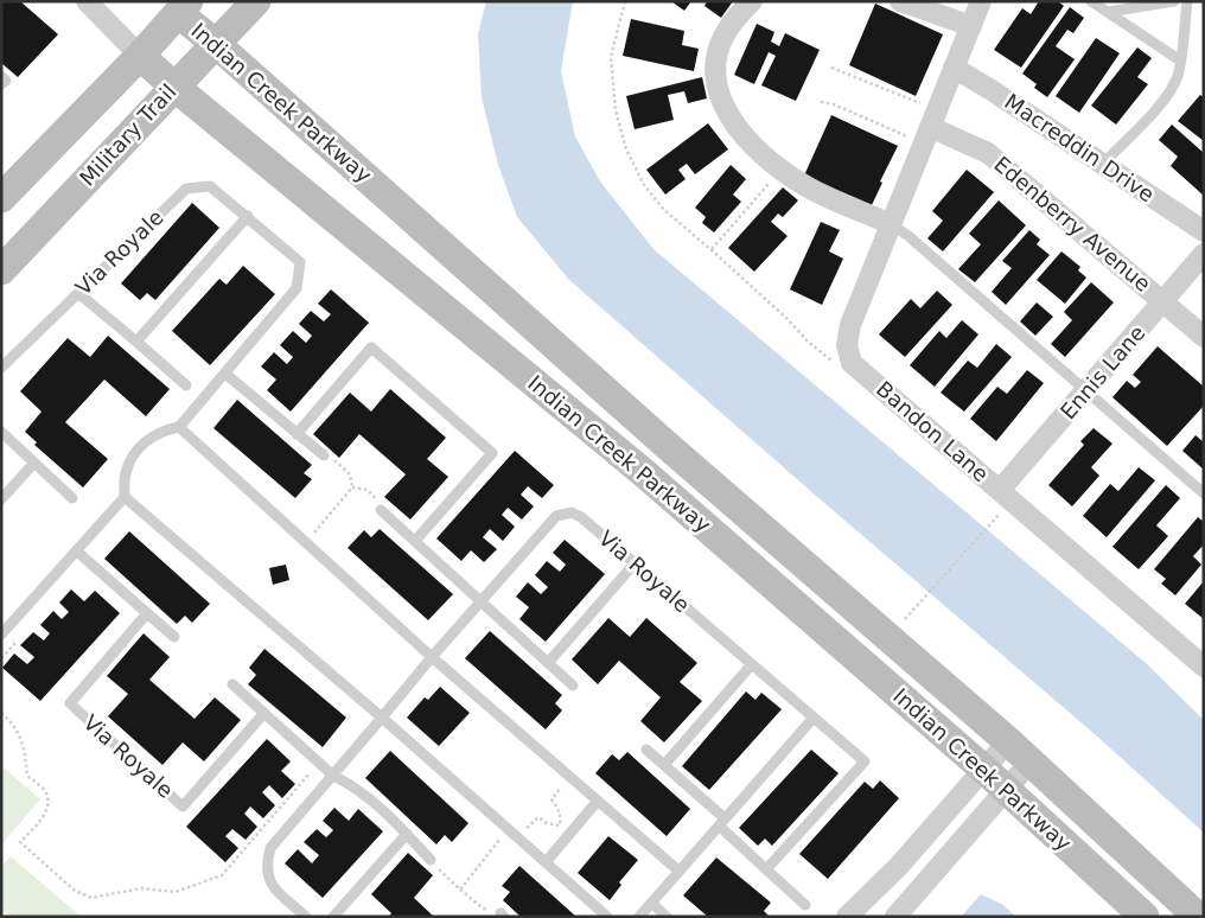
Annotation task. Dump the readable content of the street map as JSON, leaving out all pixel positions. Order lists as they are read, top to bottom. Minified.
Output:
{"streets":{"street":["Indian Creek Parkway","Military Trail","Macreddin Drive","Edenberry Avenue","Ennis Lane","Bandon Lane"],"lane":["Via Royale"]},"crossings":[["Indian Creek Parkway","Military Trail"],["Macreddin Drive","Bandon Lane"],["Edenberry Avenue","Ennis Lane"],["Edenberry Avenue","Bandon Lane"],["Ennis Lane","Bandon Lane"]]}
